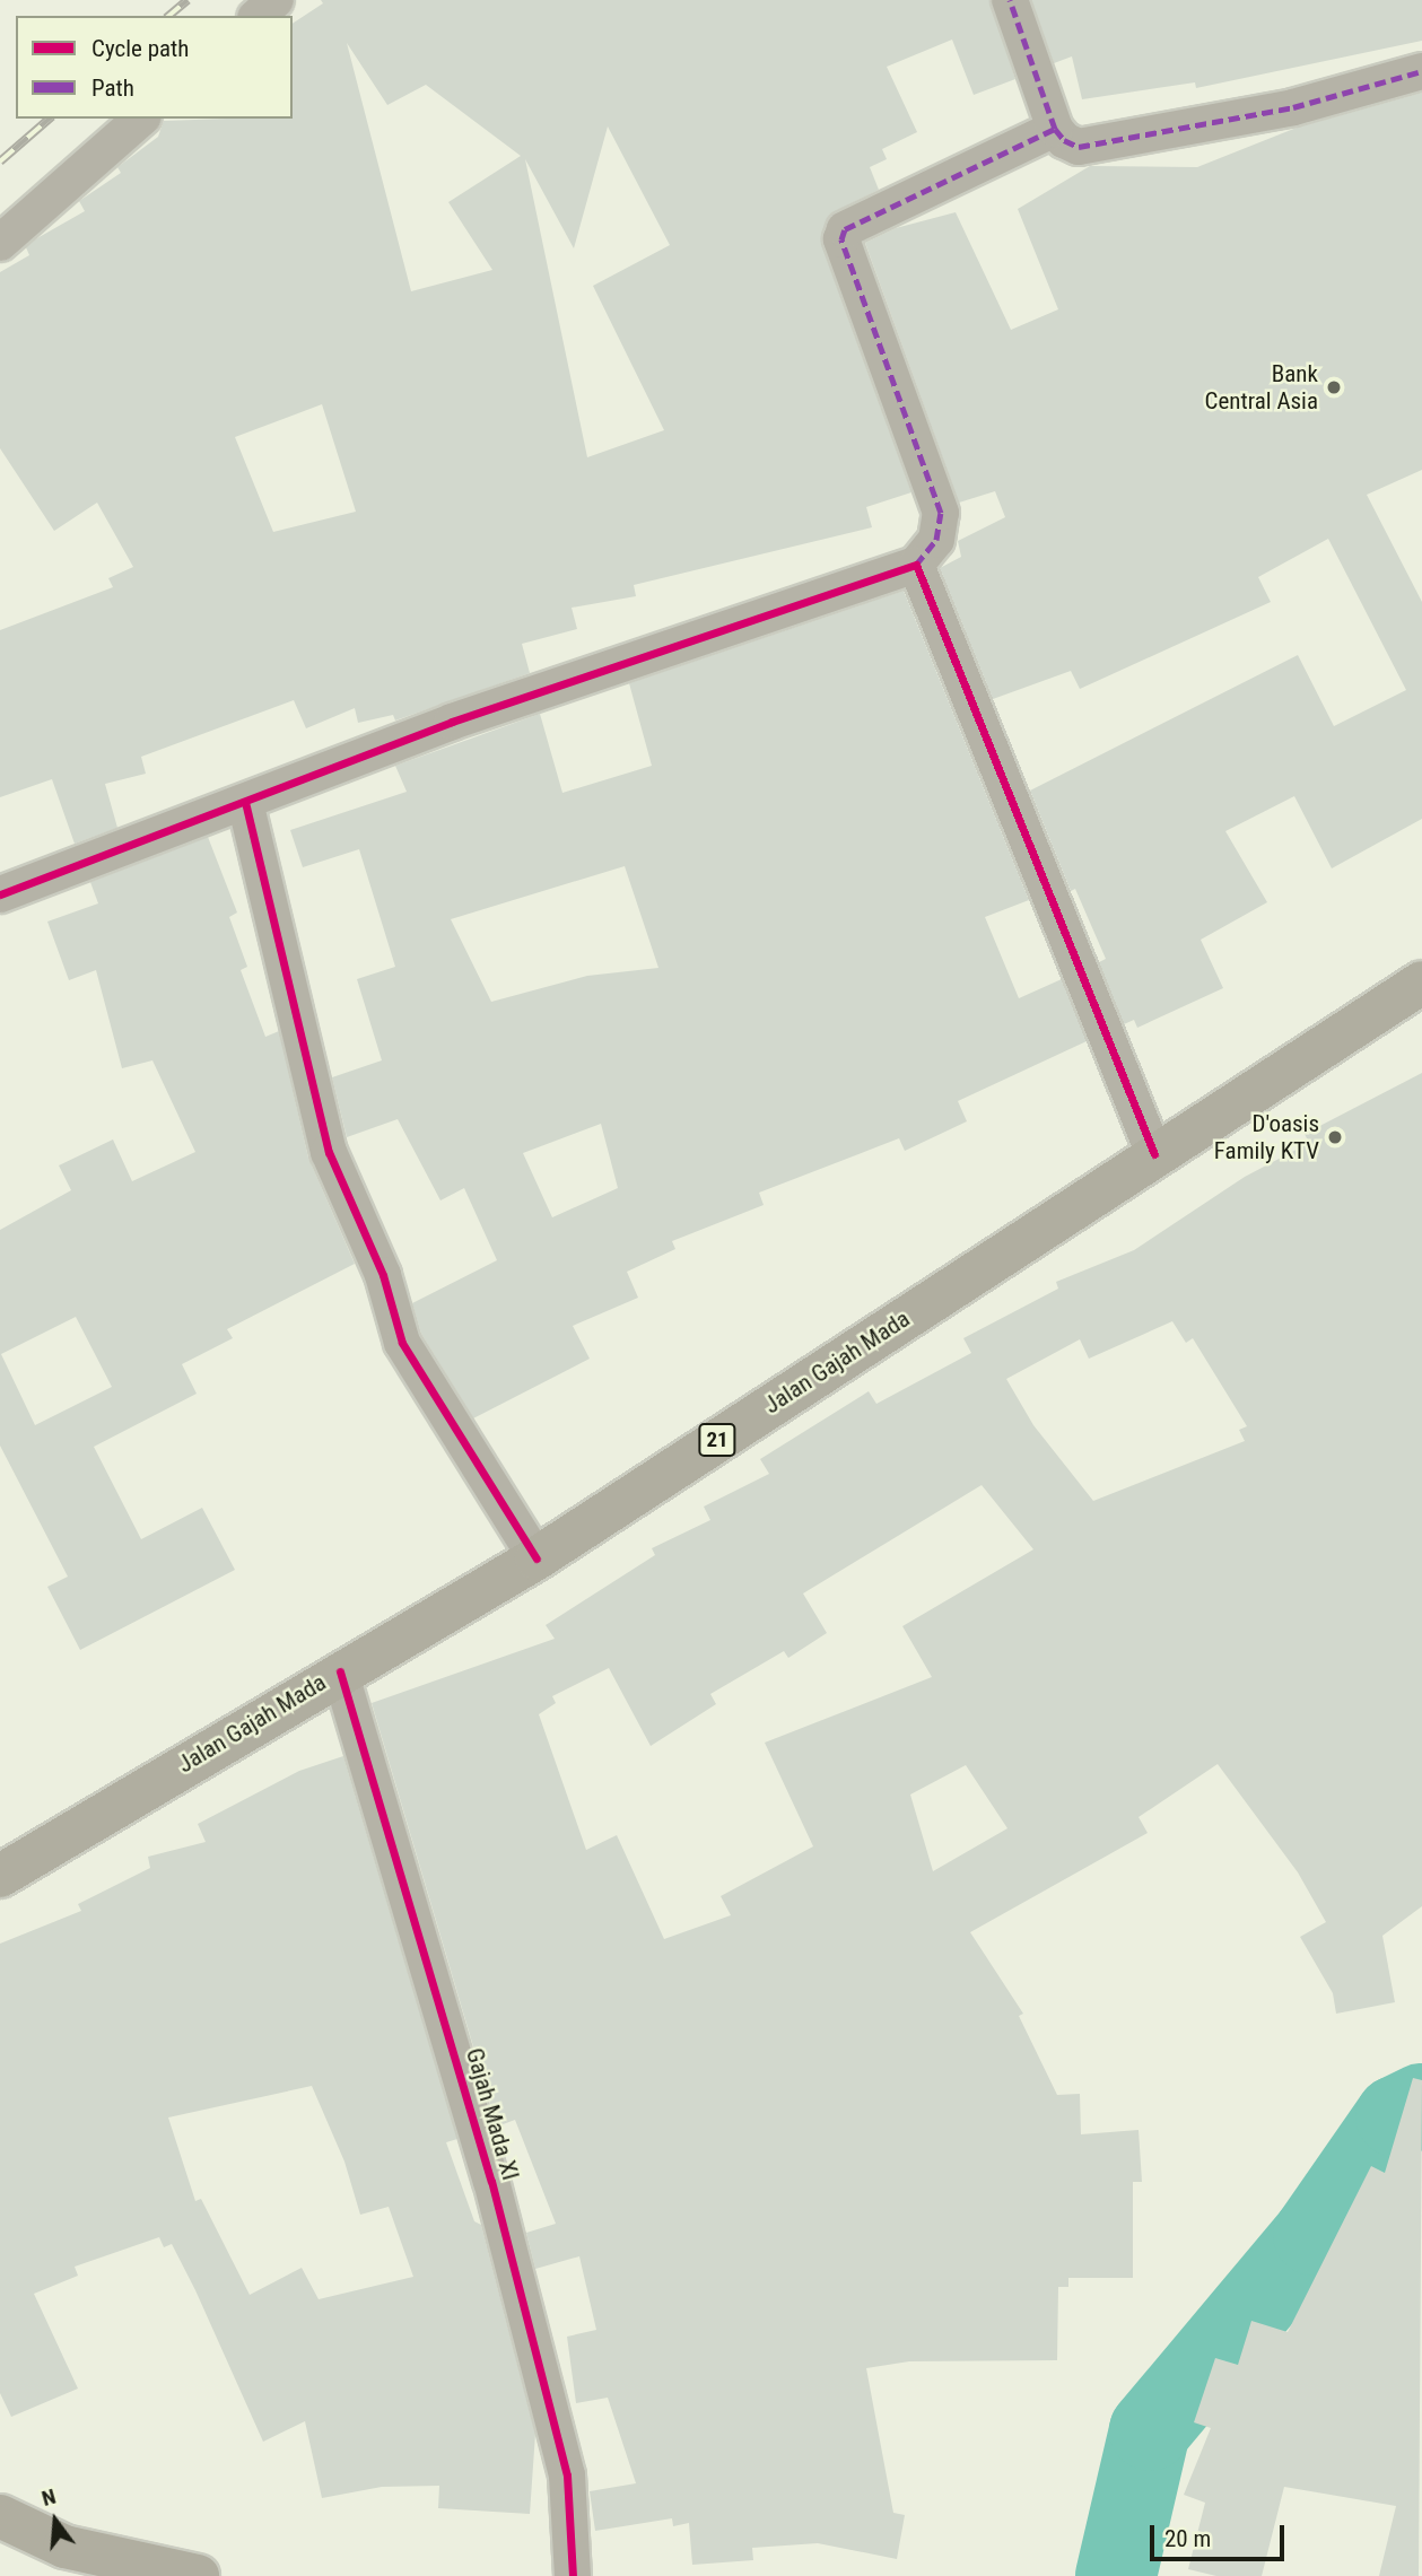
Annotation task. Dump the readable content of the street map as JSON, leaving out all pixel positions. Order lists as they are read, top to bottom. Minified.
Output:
{"streets":{"highway":["Jalan Gajah Mada","21"],"street":["Gajah Mada XI"]},"crossings":[["Jalan Gajah Mada","Gajah Mada XI"]],"places":["Bank Central Asia","D'oasis Family KTV"],"legend":["Cycle path","Path"],"scale_bar":"20 m","north":"top"}
